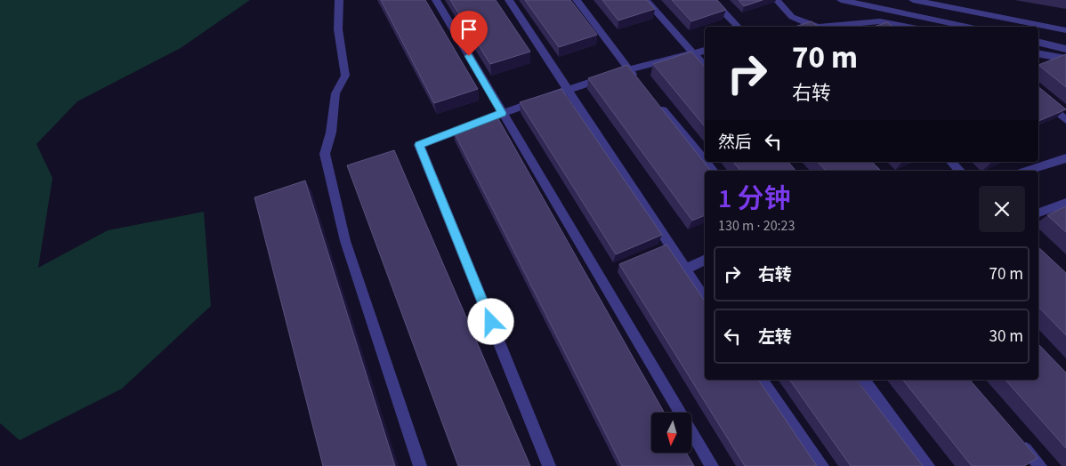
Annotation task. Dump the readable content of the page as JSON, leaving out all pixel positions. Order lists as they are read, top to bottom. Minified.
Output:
{"north":"bottom","page":{"turn":["70 m","右转"],"then":"然后","heading":["1 分钟","130 m · 20:23"],"list":[{"name":"右转","value":"70 m"},{"name":"左转","value":"30 m"}]}}
